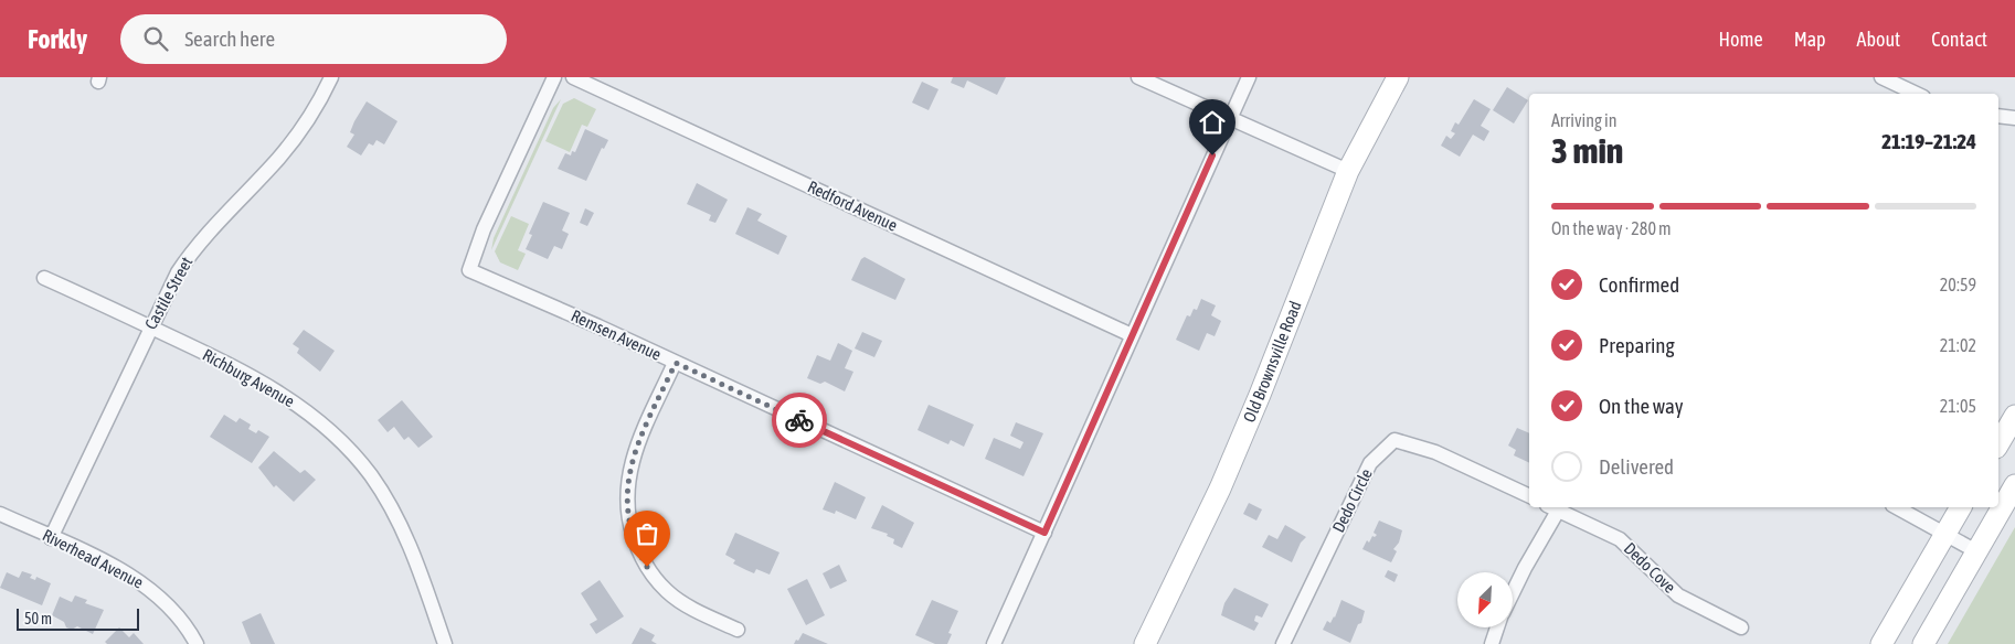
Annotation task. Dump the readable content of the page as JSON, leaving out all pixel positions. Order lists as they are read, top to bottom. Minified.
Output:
{"streets":{"street":["Redford Avenue","Castile Street","Remsen Avenue","Old Brownsville Road","Richburg Avenue","Dedo Circle","Riverhead Avenue","Dedo Cove"]},"crossings":[["Castile Street","Richburg Avenue"],["Castile Street","Riverhead Avenue"]],"scale_bar":"50 m","north":"bottom left","page":{"header":"Forkly","search":"Search here","nav":["Home","Map","About","Contact"],"heading":["3 min","Arriving in","21:19–21:24"],"bar":"On the way · 280 m","list":[["Confirmed","20:59"],["Preparing","21:02"],["On the way","21:05"],"Delivered"],"scale":"50 m"}}
